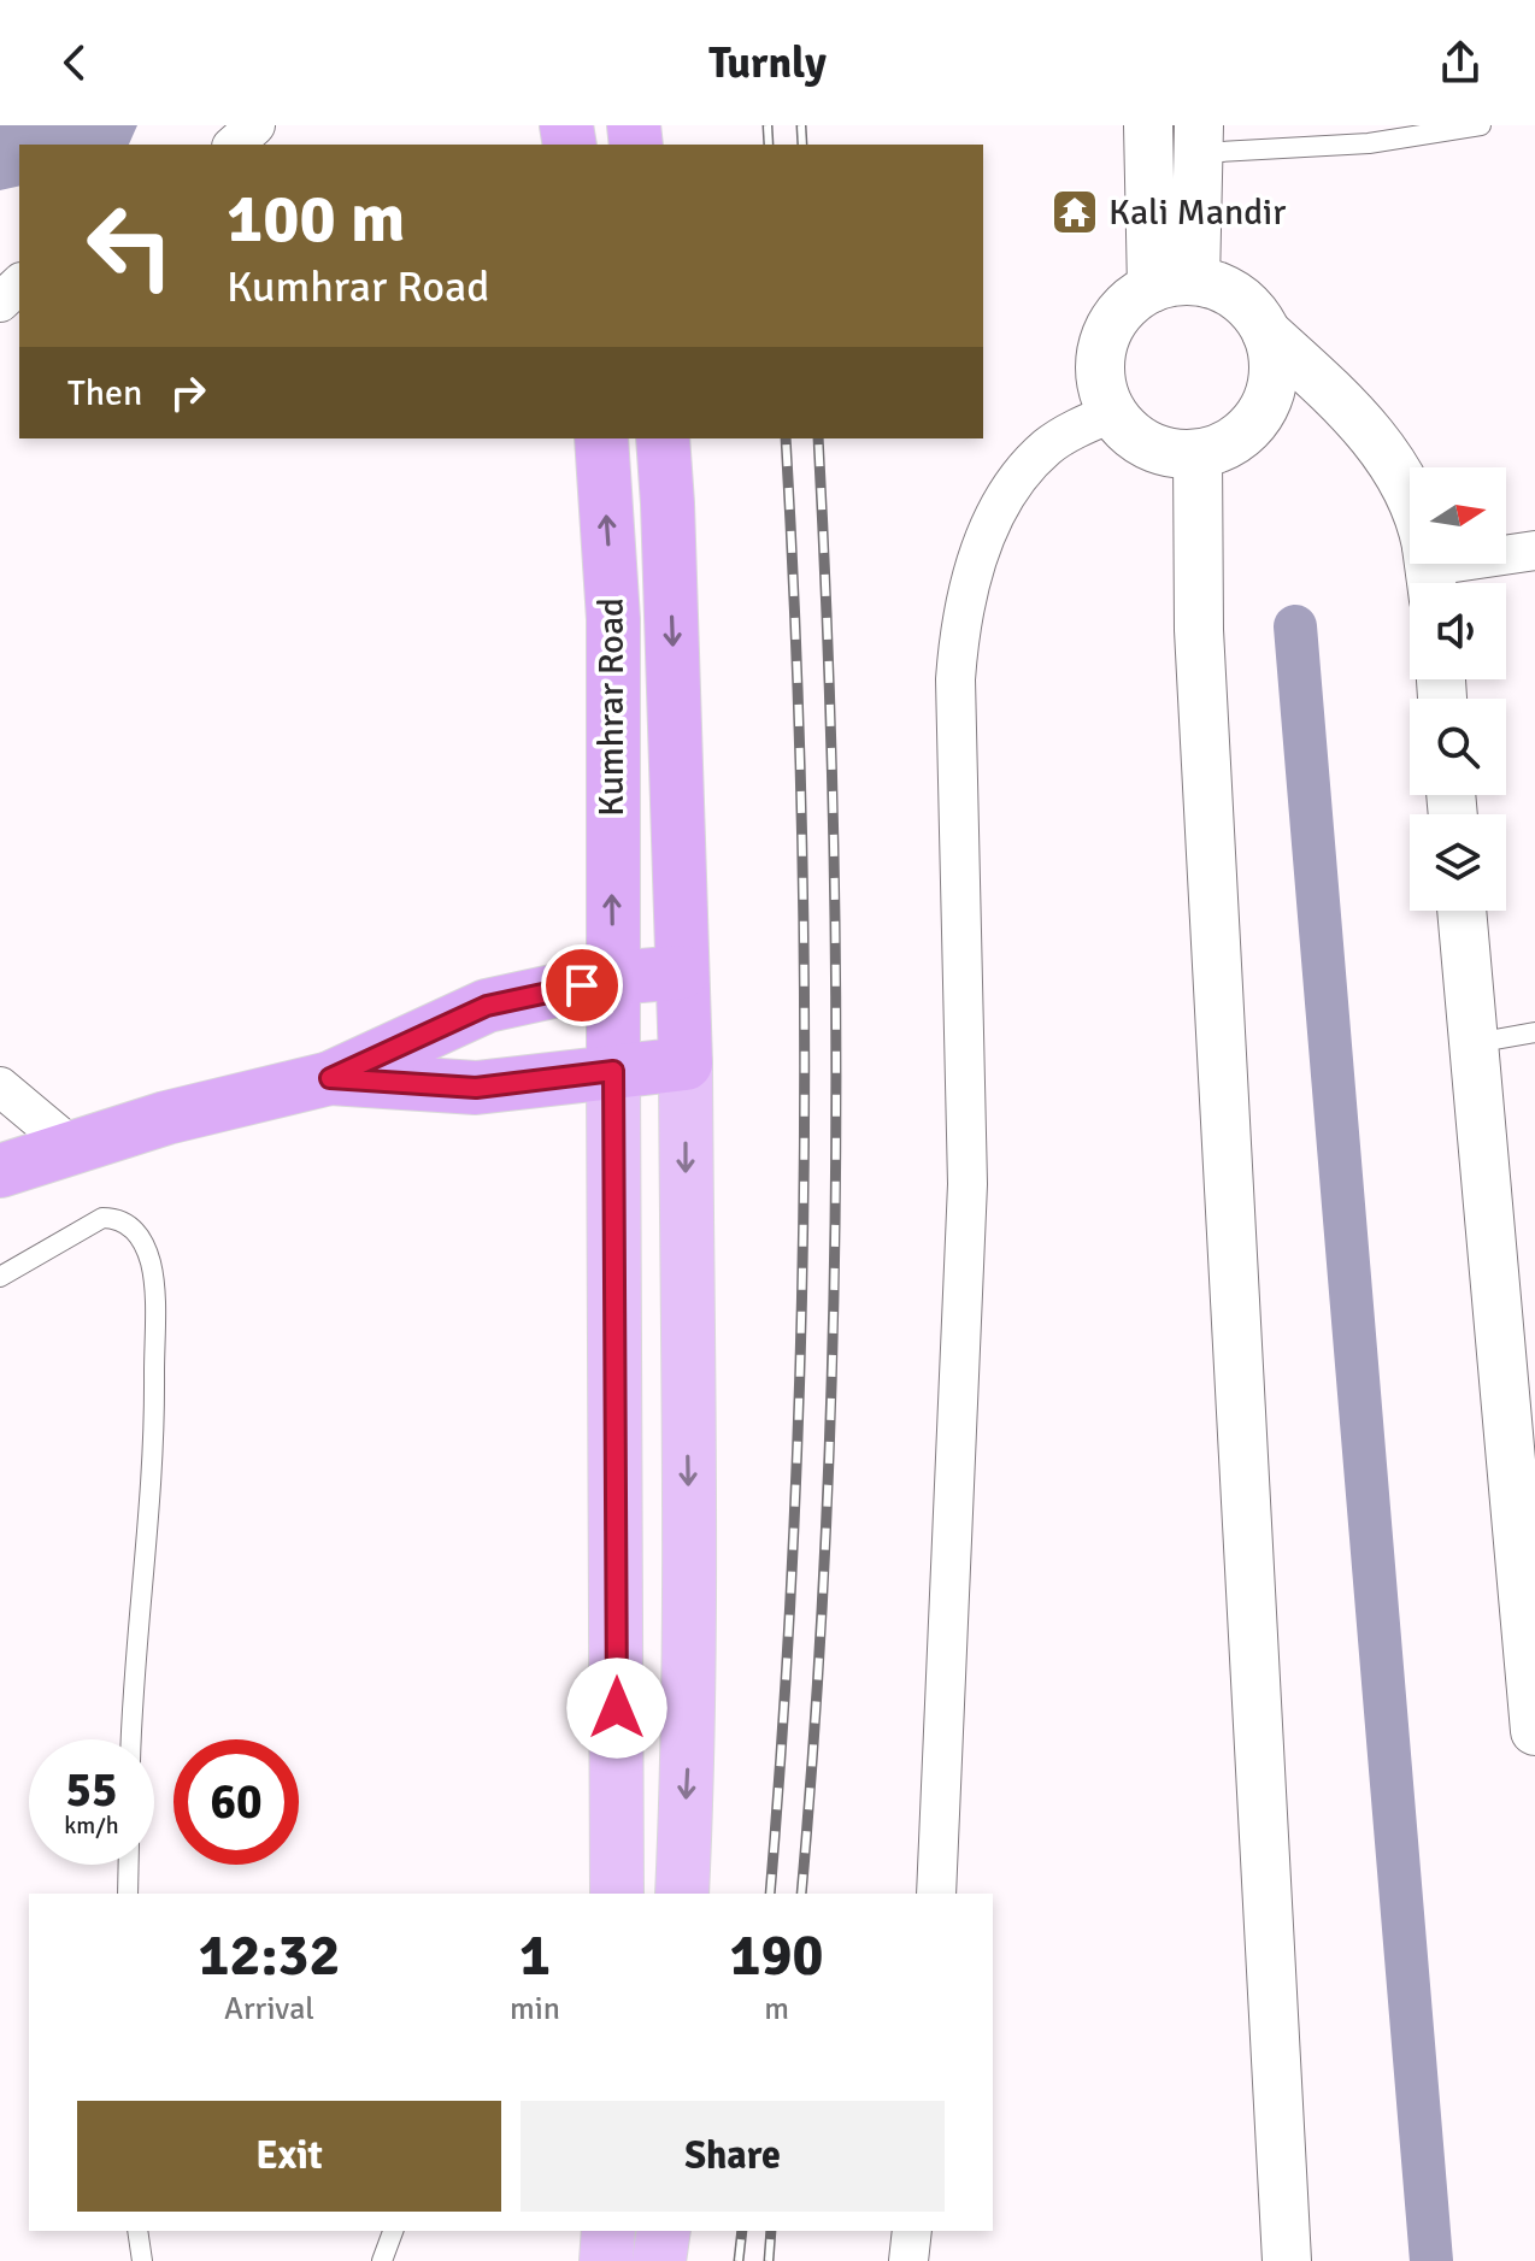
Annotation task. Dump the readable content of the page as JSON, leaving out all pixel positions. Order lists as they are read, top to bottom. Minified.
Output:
{"streets":{"highway":["Kumhrar Road"]},"places":{"temple":["Kali Mandir"]},"north":"right","page":{"header":"Turnly","turn":["100 m","Kumhrar Road"],"then":"Then","speed":"55 km/h","limit":"60","eta":["12:32","Arrival","1","min","190","m"],"buttons":["Exit","Share"]}}
